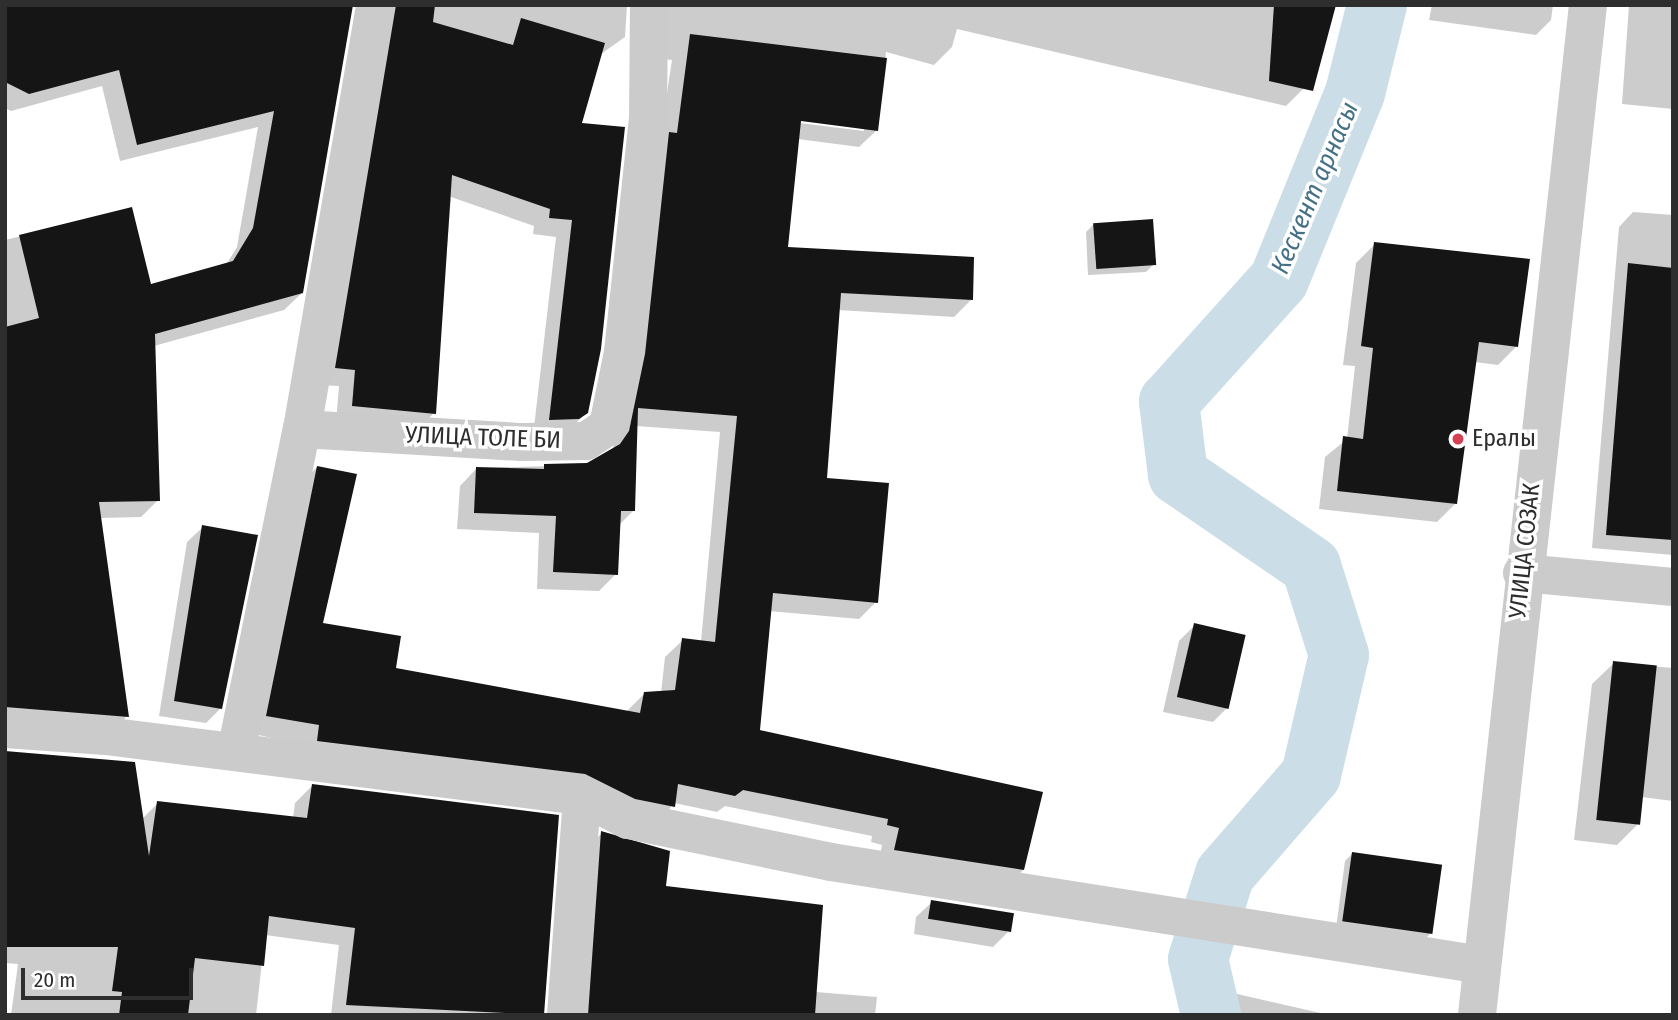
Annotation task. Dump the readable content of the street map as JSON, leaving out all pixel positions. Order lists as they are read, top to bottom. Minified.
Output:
{"streets":{"street":["УЛИЦА ТОЛЕ БИ","УЛИЦА СОЗАК"]},"water":["Кескент арнасы"],"places":["Ералы"],"scale_bar":"20 m"}
